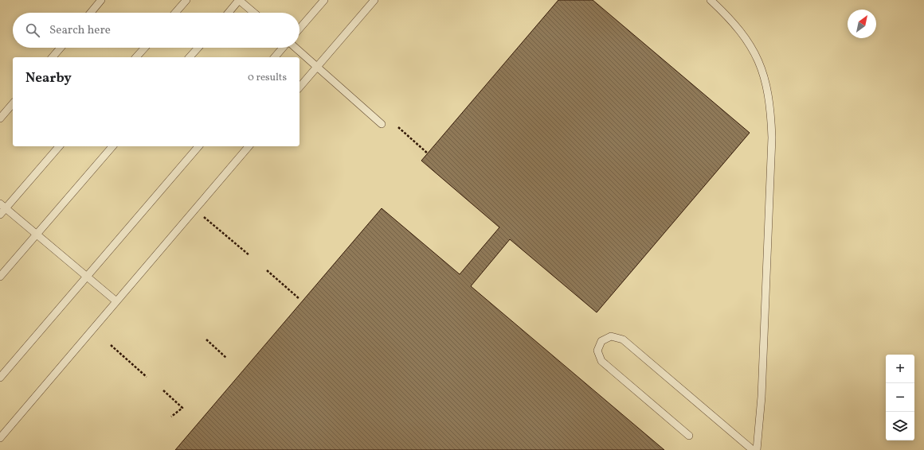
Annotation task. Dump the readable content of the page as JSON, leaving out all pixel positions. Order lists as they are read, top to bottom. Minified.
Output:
{"north":"top right","page":{"search":"Search here","heading":["Nearby","0 results"],"map_buttons":["+","−"]}}
